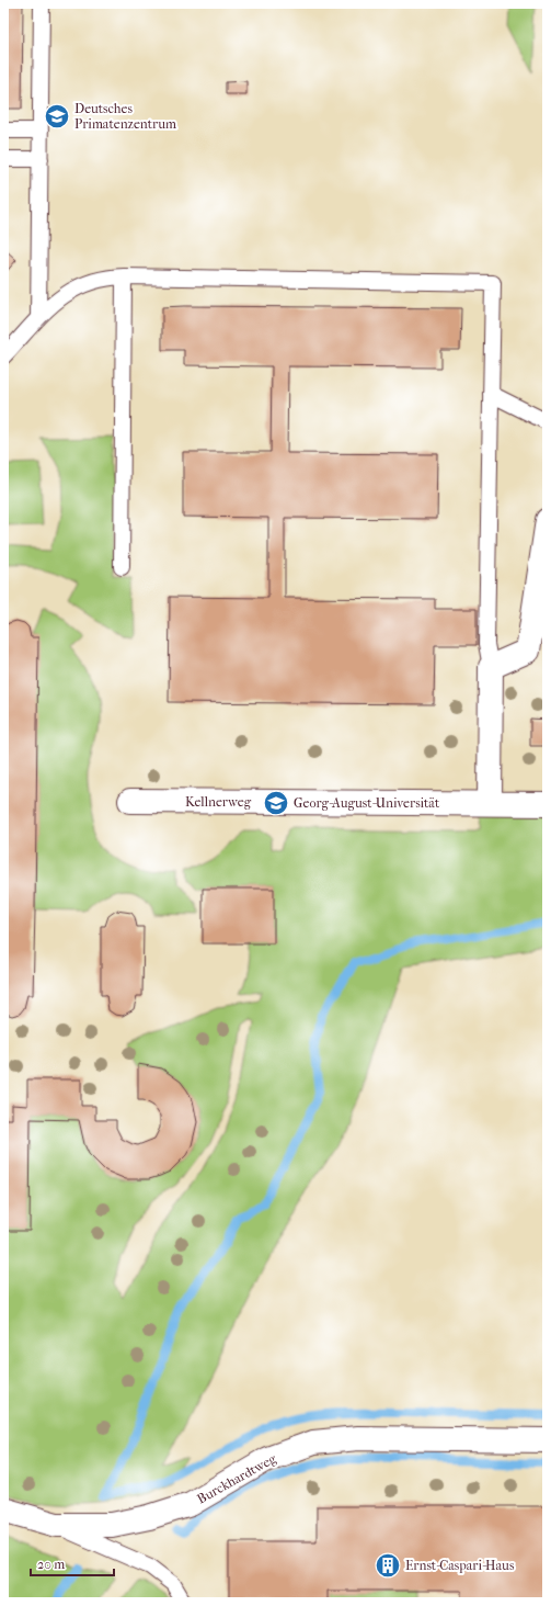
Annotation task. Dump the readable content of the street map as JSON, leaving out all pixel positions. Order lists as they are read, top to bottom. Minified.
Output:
{"streets":{"street":["Kellnerweg","Burckhardtweg"]},"places":{"school or university":["Deutsches Primatenzentrum","Georg-August-Universität"],"building":["Ernst-Caspari-Haus"]},"scale_bar":"20 m"}
